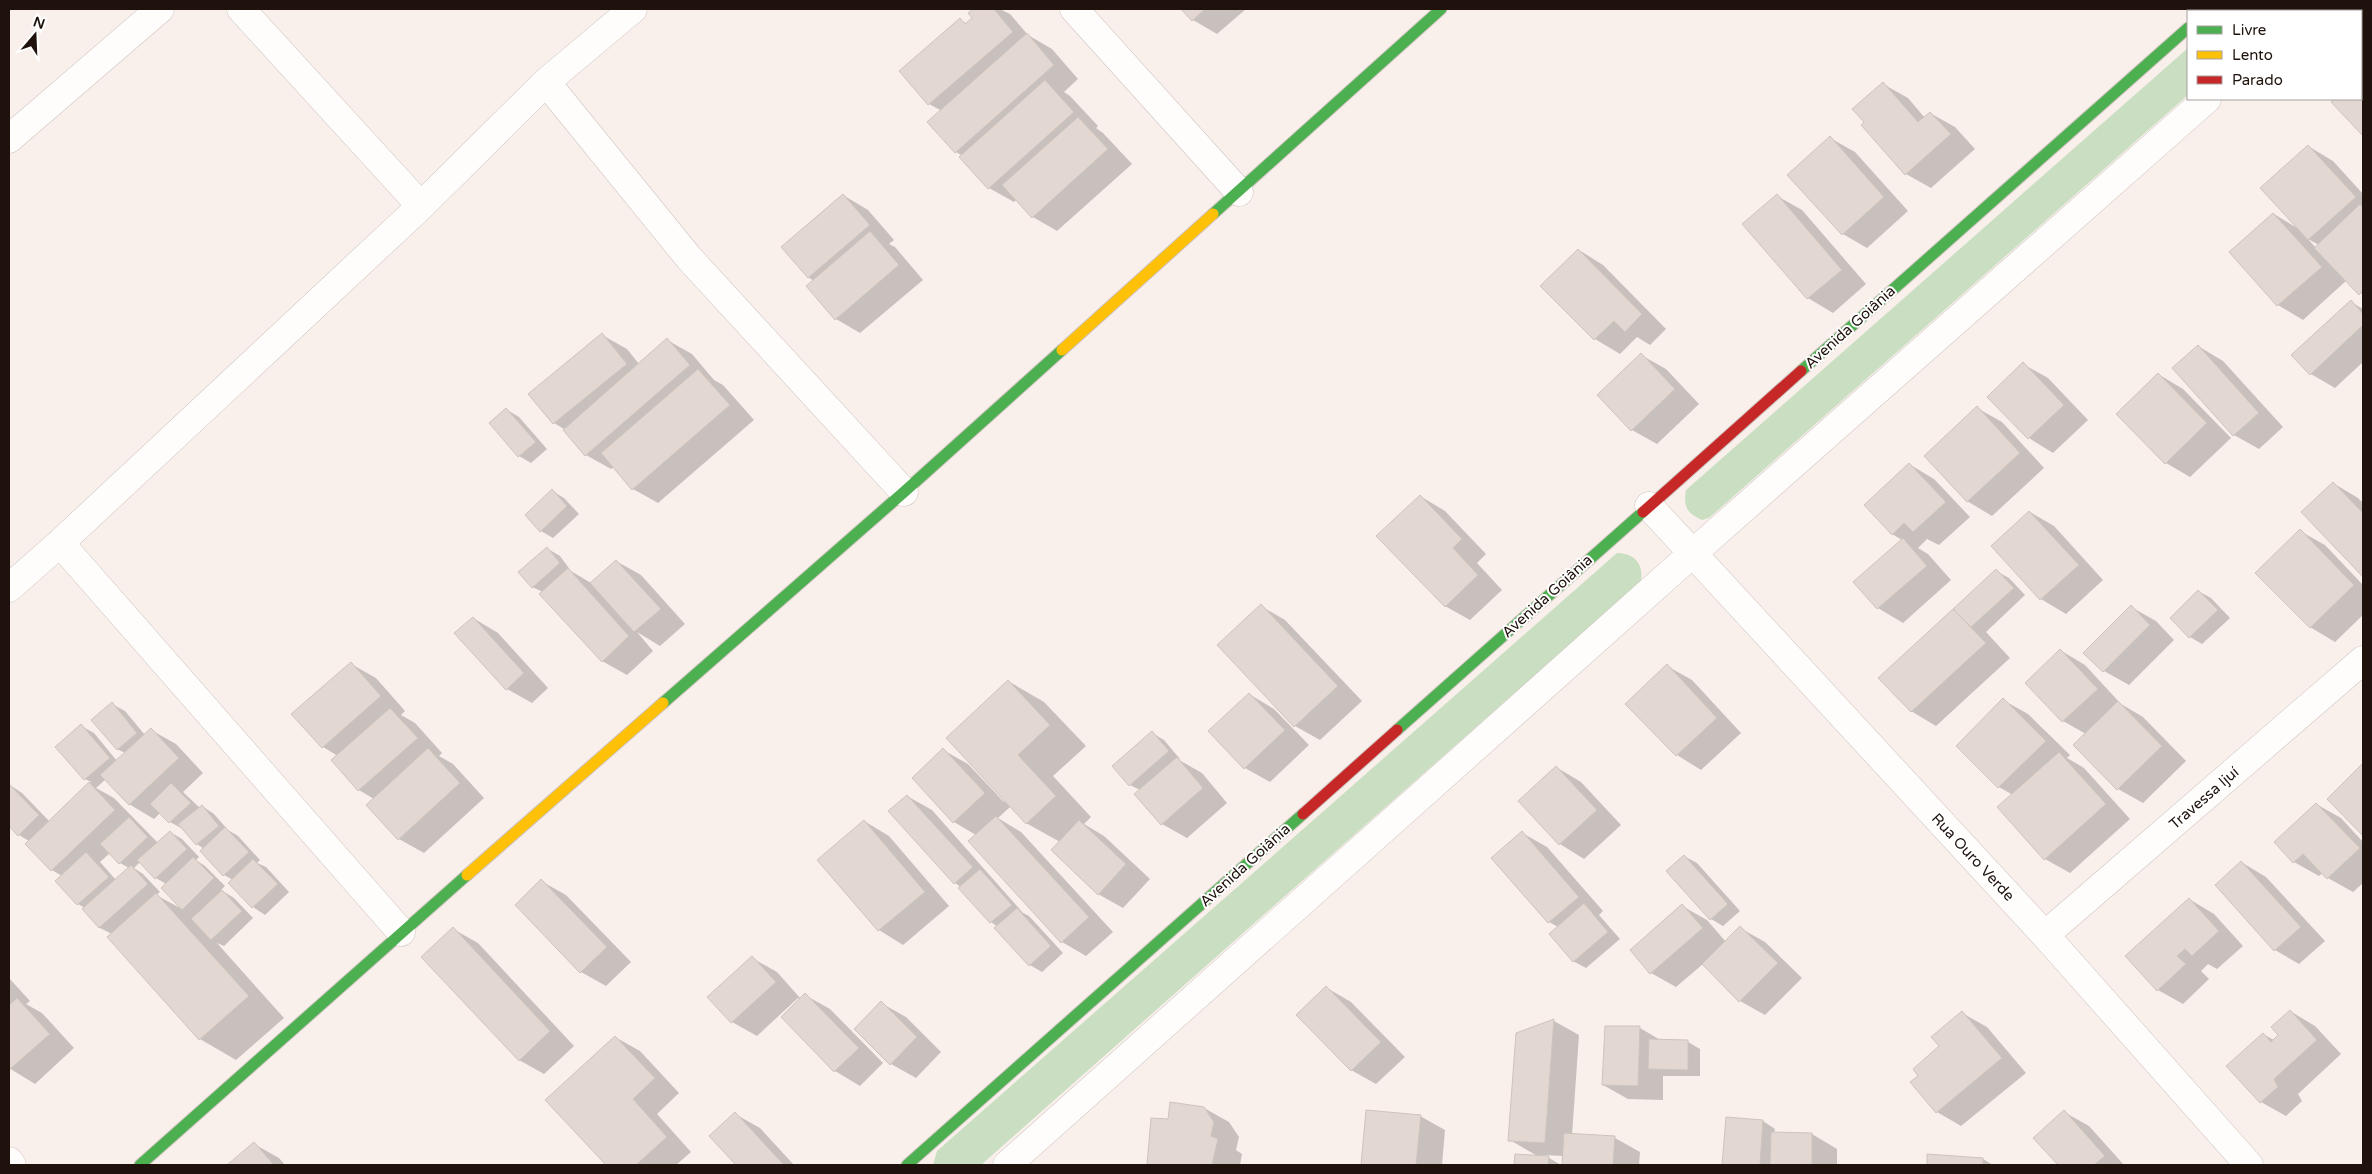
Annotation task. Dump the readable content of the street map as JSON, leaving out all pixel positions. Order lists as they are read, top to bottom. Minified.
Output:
{"streets":{"street":["Avenida Goiânia","Travessa Ijuí","Rua Ouro Verde"]},"crossings":[["Avenida Goiânia","Rua Ouro Verde"],["Travessa Ijuí","Rua Ouro Verde"]],"legend":["Livre","Lento","Parado"],"north":"top"}
